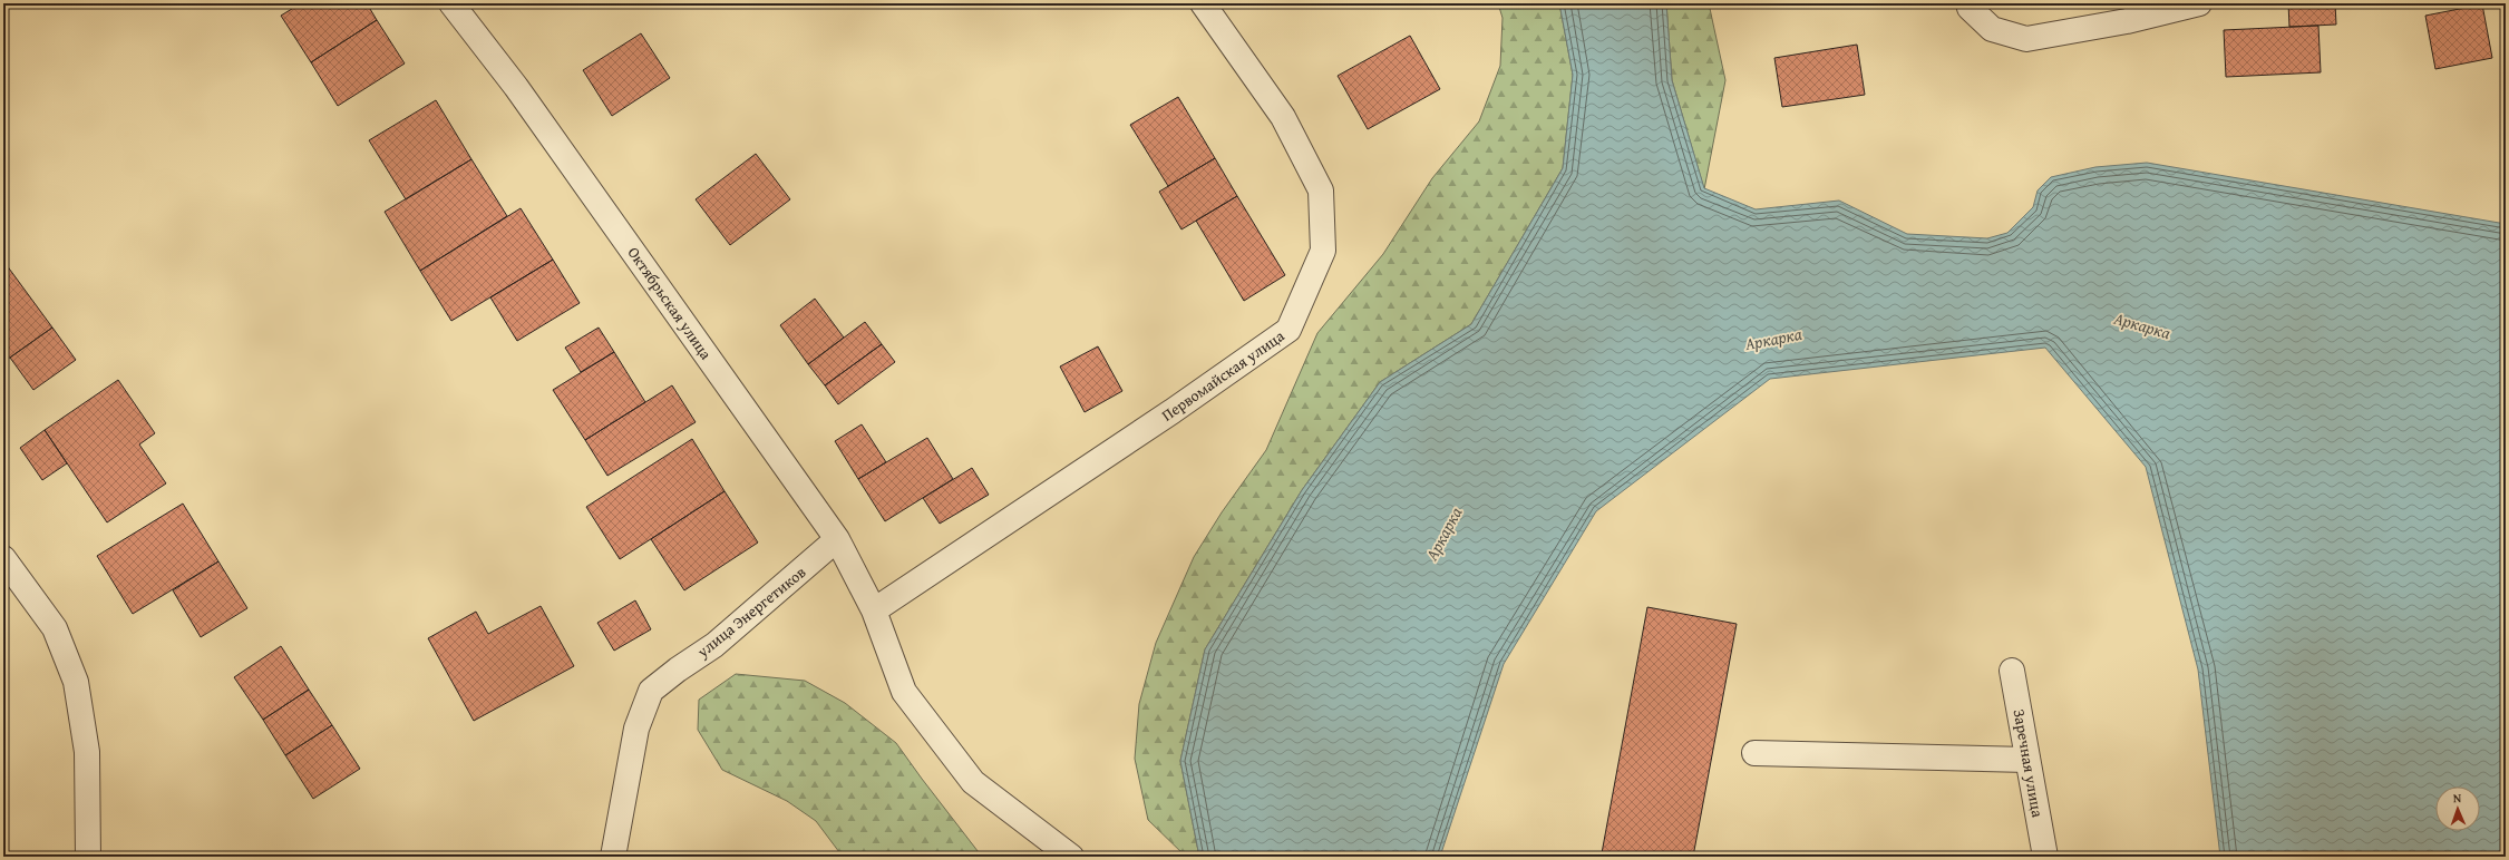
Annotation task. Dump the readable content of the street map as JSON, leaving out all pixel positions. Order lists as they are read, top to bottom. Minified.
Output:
{"streets":{"street":["Октябрьская улица","Первомайская улица","улица Энергетиков","Заречная улица"]},"crossings":[["Октябрьская улица","Первомайская улица"],["Октябрьская улица","улица Энергетиков"]],"water":["Аркарка"],"north":"top"}
